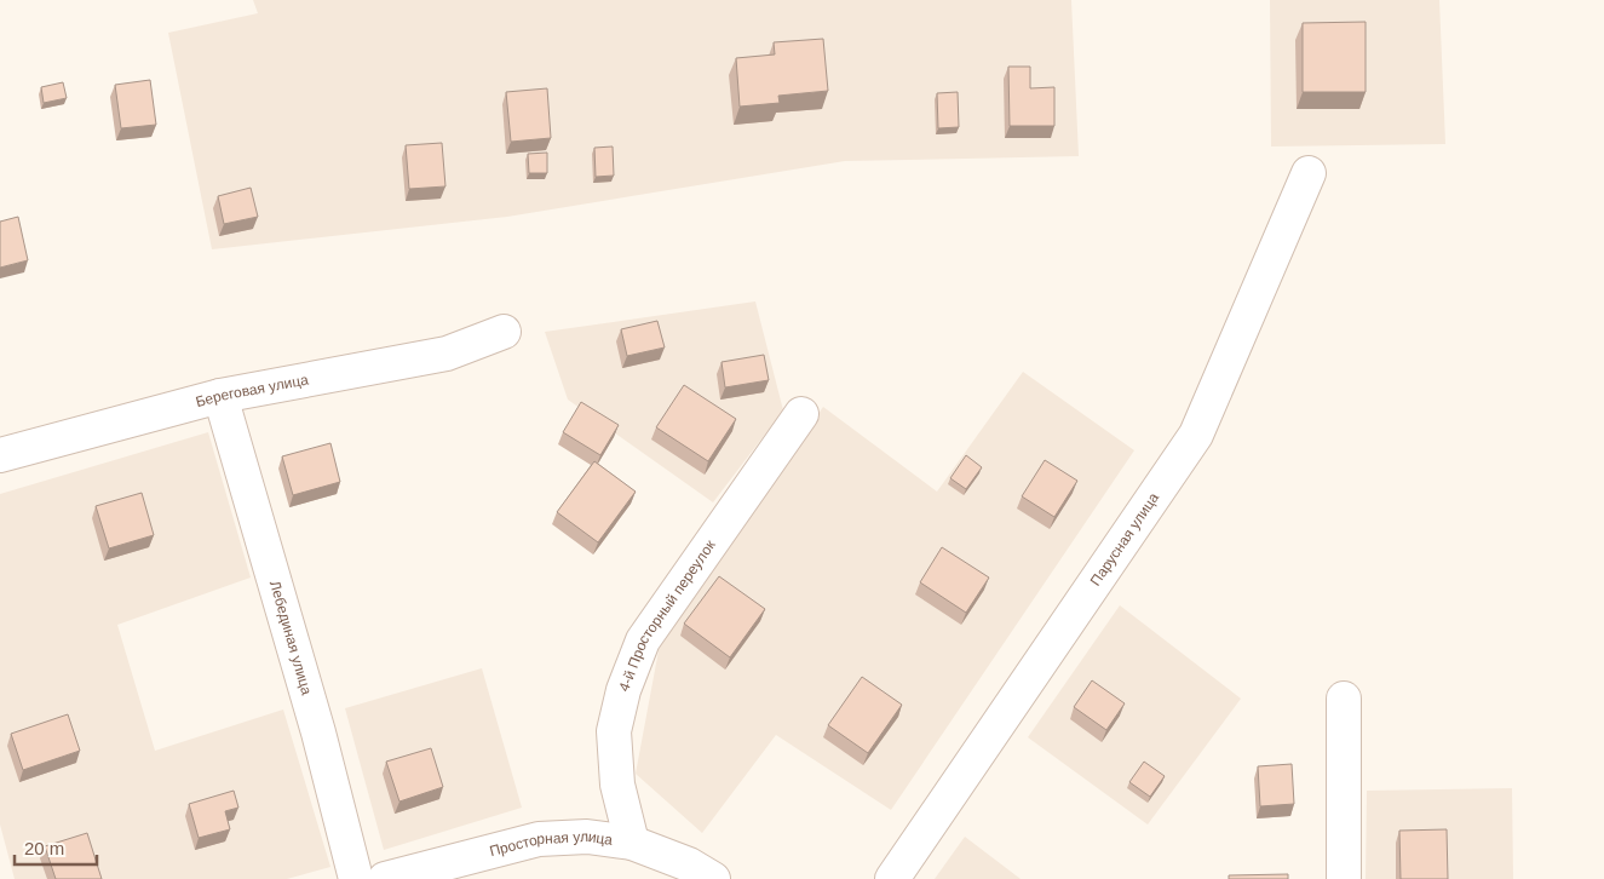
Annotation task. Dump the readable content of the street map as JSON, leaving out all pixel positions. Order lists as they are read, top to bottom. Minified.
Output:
{"streets":{"street":["Береговая улица","Парусная улица","4-й Просторный переулок","Лебединая улица","Просторная улица"]},"crossings":[["Береговая улица","Лебединая улица"],["4-й Просторный переулок","Просторная улица"]],"scale_bar":"20 m"}
